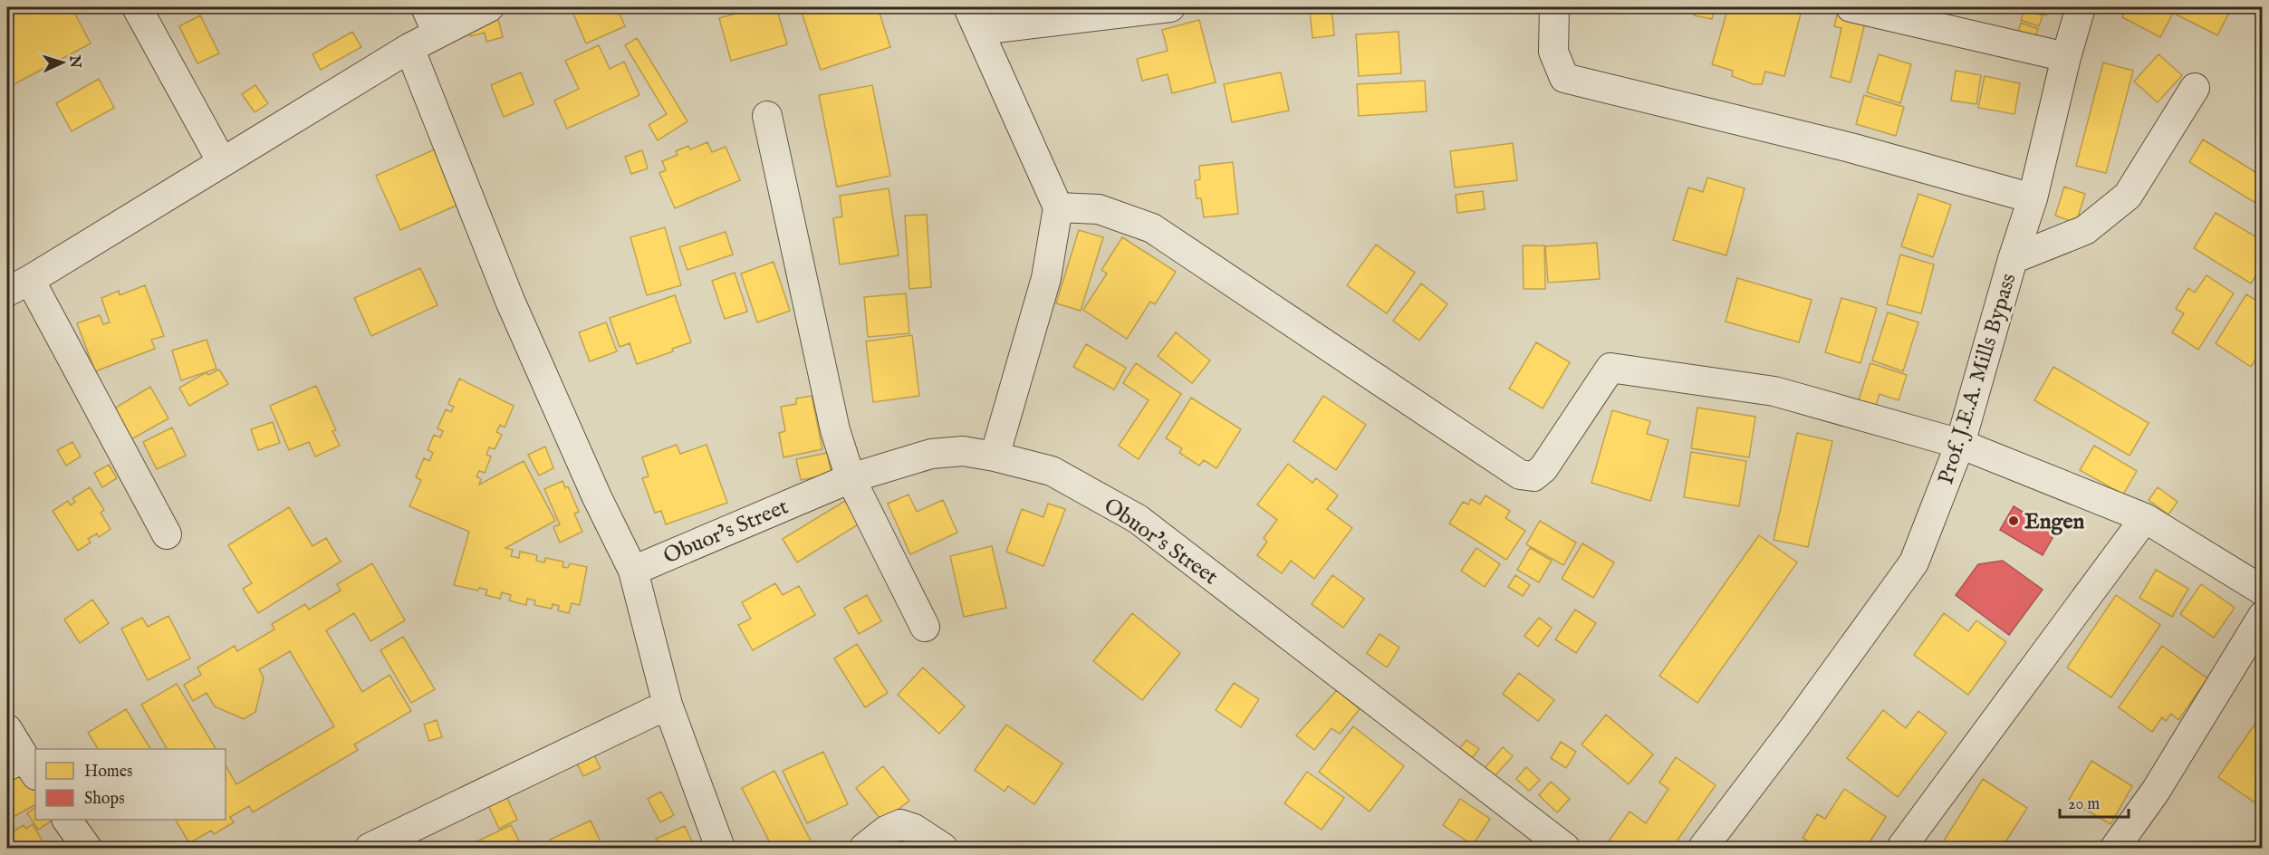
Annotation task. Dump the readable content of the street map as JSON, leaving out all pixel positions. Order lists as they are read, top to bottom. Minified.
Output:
{"streets":{"street":["Prof. J.E.A. Mills Bypass","Obuor’s Street"]},"places":["Engen"],"legend":["Homes","Shops"],"scale_bar":"20 m","north":"right"}
